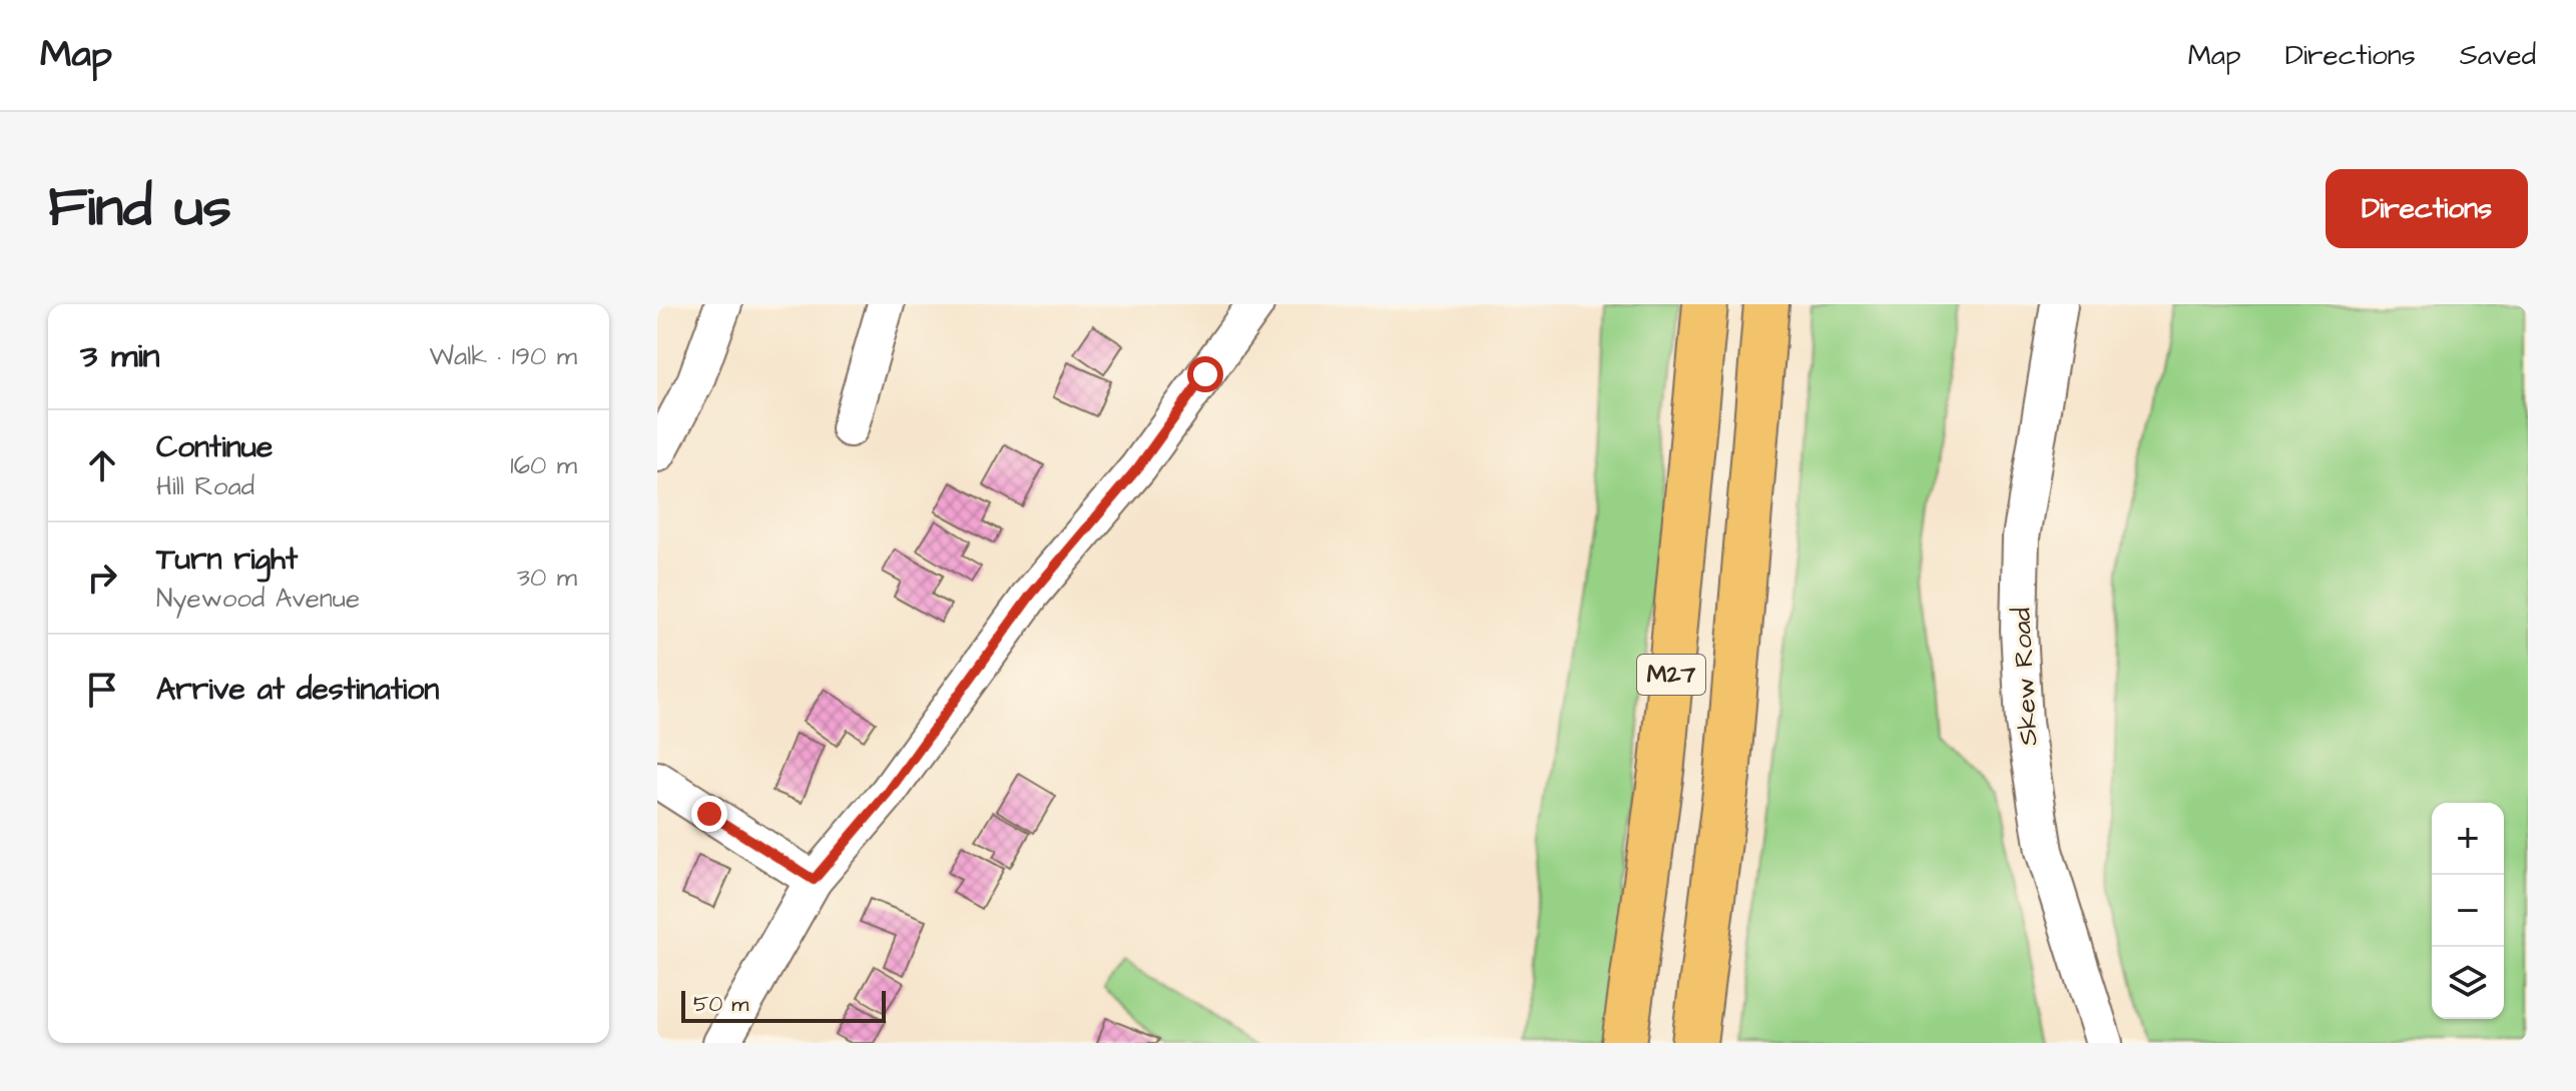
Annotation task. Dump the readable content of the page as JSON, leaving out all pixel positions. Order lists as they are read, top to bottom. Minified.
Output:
{"streets":{"highway":["M27"],"street":["Skew Road"]},"scale_bar":"50 m","page":{"header":"Map","nav":["Map","Directions","Saved"],"title":"Find us","buttons":"Directions","heading":["3 min","Walk · 190 m"],"list":[["Continue","Hill Road","160 m"],["Turn right","Nyewood Avenue","30 m"],"Arrive at destination"],"map_buttons":["+","−"],"scale":"50 m"}}
